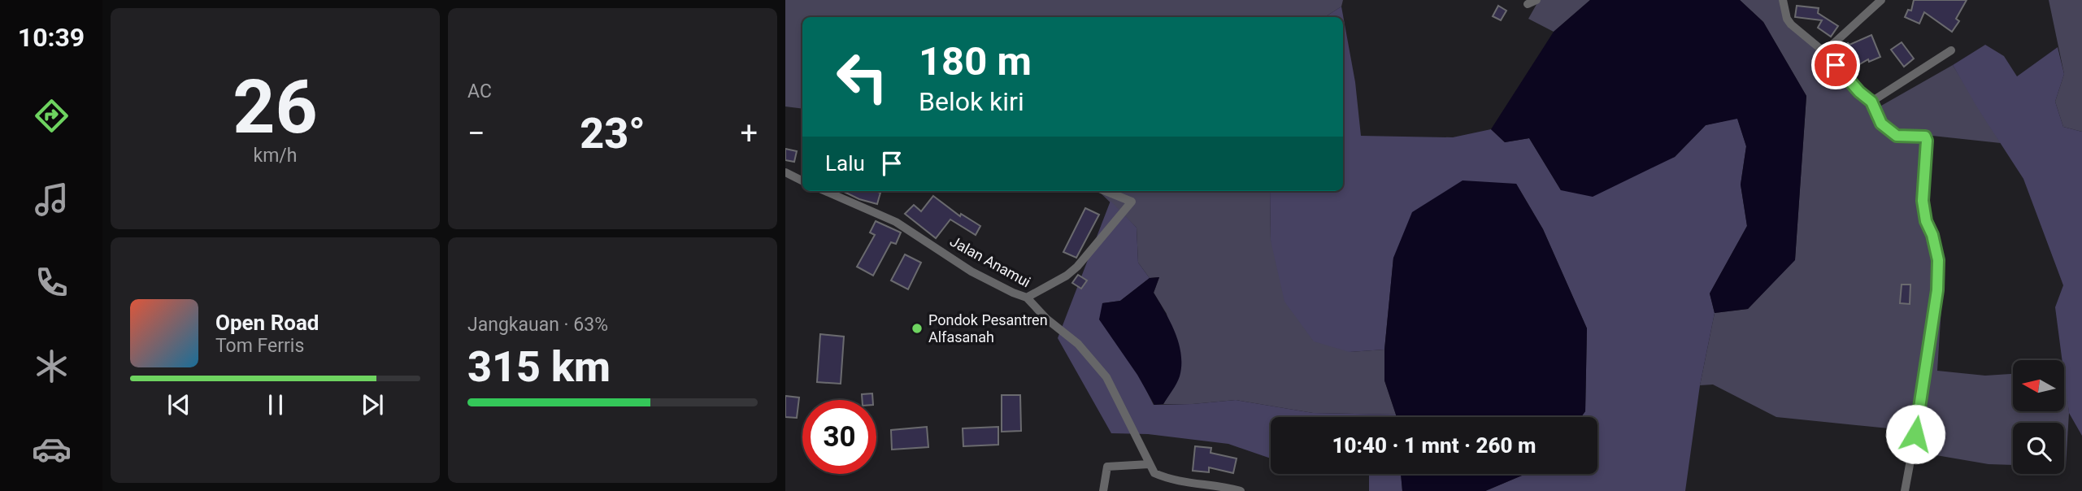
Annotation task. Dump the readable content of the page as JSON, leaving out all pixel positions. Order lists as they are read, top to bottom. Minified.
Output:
{"streets":{"street":["Jalan Anamui"]},"places":["Pondok Pesantren Alfasanah"],"north":"left","page":{"tabs":"10:39","tile":[["26","km/h"],"AC",["Jangkauan · 63%","315 km"]],"turn":["180 m","Belok kiri"],"heat":["−","23°","+"],"then":"Lalu","song":["Open Road","Tom Ferris"],"limit":"30","trip":"10:40 · 1 mnt · 260 m"}}
